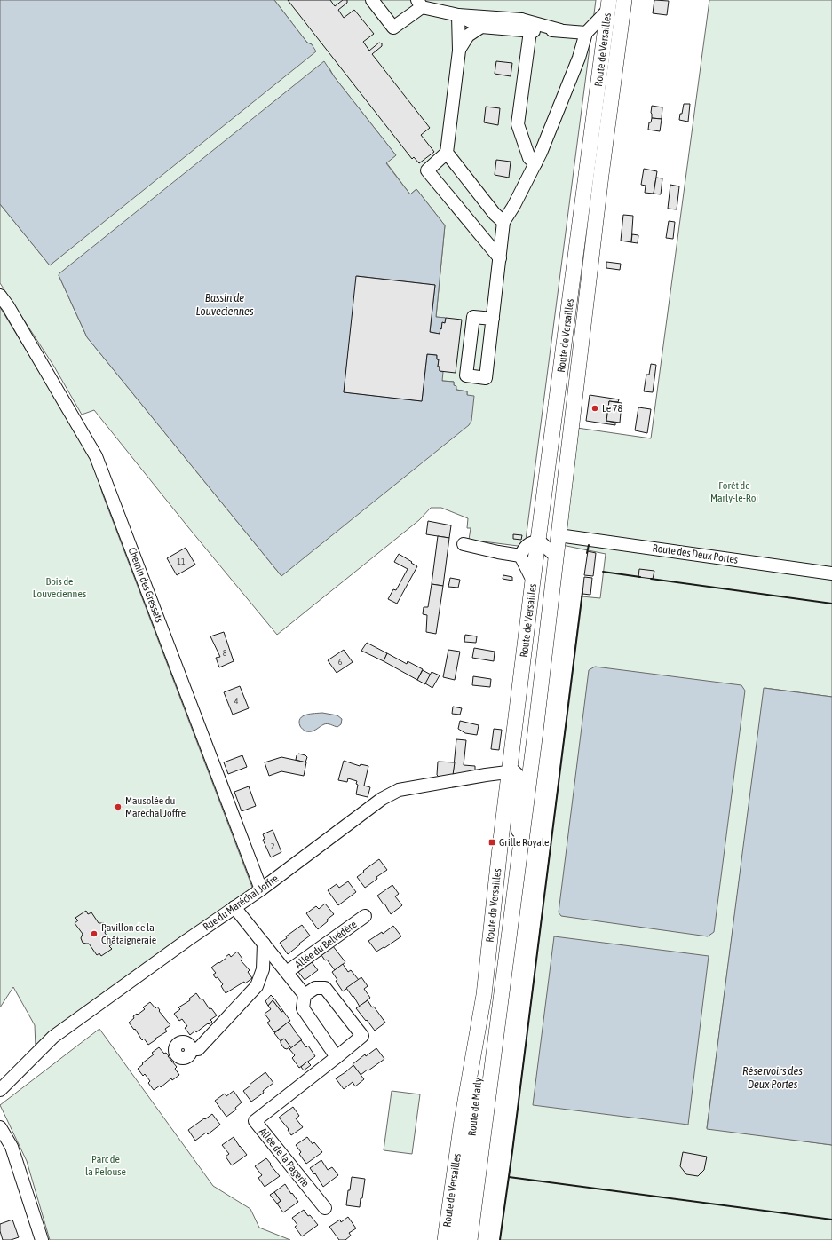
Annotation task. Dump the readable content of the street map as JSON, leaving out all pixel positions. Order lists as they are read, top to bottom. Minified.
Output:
{"streets":{"main road":["Route de Versailles","Route de Marly"],"street":["Route des Deux Portes","Chemin des Gressets","Rue du Maréchal Joffre","Allée du Belvédère","Allée de la Pagerie"]},"crossings":[["Route de Versailles","Route des Deux Portes"],["Route de Versailles","Rue du Maréchal Joffre"],["Route de Versailles","Route de Marly"],["Chemin des Gressets","Rue du Maréchal Joffre"]],"water":["Bassin de Louveciennes","Réservoirs des Deux Portes"],"parks":["Forêt de Marly-le-Roi","Bois de Louveciennes","Parc de la Pelouse"],"places":{"other":["Le 78","Mausolée du Maréchal Joffre","Pavillon de la Châtaigneraie"],"transit":["Grille Royale"]},"house_numbers":["11","8","6","4","2"]}
